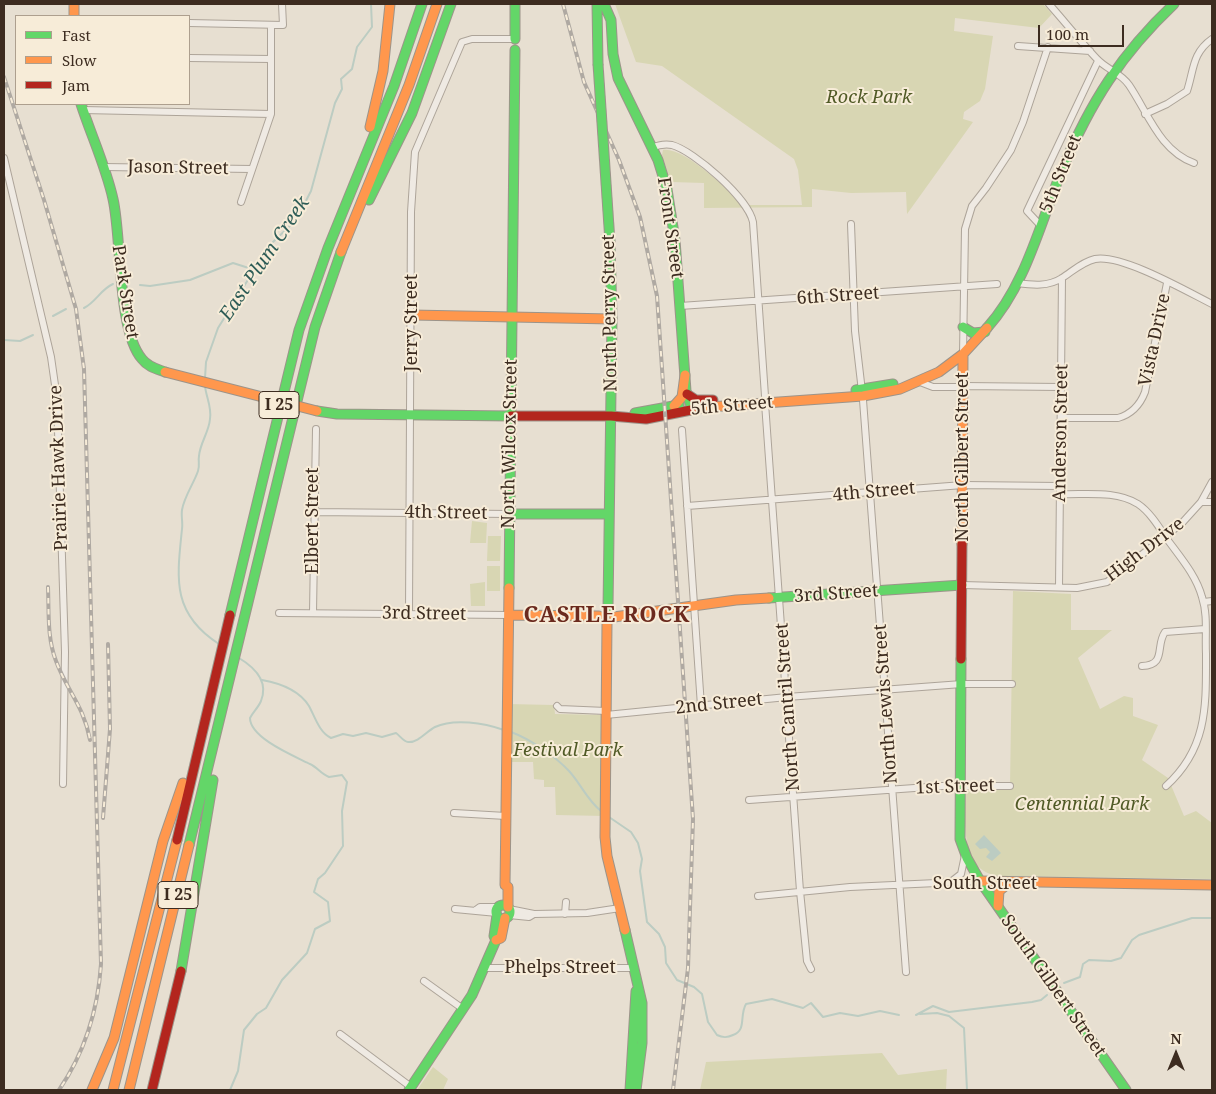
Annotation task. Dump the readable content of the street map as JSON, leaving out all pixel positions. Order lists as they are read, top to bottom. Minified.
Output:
{"streets":{"main road":["5th Street","Front Street","Park Street","North Perry Street","I 25","North Wilcox Street","North Gilbert Street","4th Street","3rd Street","South Street","South Gilbert Street"],"street":["Jason Street","6th Street","Jerry Street","Vista Drive","Anderson Street","Prairie Hawk Drive","Elbert Street","High Drive","2nd Street","North Lewis Street","North Cantril Street","1st Street","Phelps Street"]},"crossings":[["Jason Street","Park Street"],["5th Street","Front Street"],["5th Street","Park Street"],["5th Street","North Perry Street"],["5th Street","Jerry Street"],["5th Street","North Wilcox Street"],["5th Street","North Gilbert Street"],["5th Street","North Lewis Street"],["5th Street","North Cantril Street"],["Front Street","6th Street"],["Front Street","North Perry Street"],["Front Street","North Cantril Street"],["6th Street","North Gilbert Street"],["6th Street","North Lewis Street"],["6th Street","North Cantril Street"],["North Perry Street","4th Street"],["North Perry Street","3rd Street"],["Jerry Street","North Wilcox Street"],["Jerry Street","4th Street"],["Jerry Street","3rd Street"],["Vista Drive","Anderson Street"],["Anderson Street","4th Street"],["Anderson Street","High Drive"],["Anderson Street","3rd Street"],["North Wilcox Street","4th Street"],["North Wilcox Street","3rd Street"],["North Gilbert Street","4th Street"],["North Gilbert Street","3rd Street"],["North Gilbert Street","2nd Street"],["North Gilbert Street","1st Street"],["North Gilbert Street","South Street"],["North Gilbert Street","South Gilbert Street"],["4th Street","Elbert Street"],["4th Street","High Drive"],["4th Street","North Lewis Street"],["4th Street","North Cantril Street"],["Elbert Street","3rd Street"],["High Drive","3rd Street"],["3rd Street","North Lewis Street"],["3rd Street","North Cantril Street"],["2nd Street","North Lewis Street"],["2nd Street","North Cantril Street"],["North Lewis Street","1st Street"],["North Lewis Street","South Street"],["North Cantril Street","1st Street"],["North Cantril Street","South Street"],["South Street","South Gilbert Street"]],"districts":["CASTLE ROCK"],"water":["East Plum Creek"],"parks":["Rock Park","Festival Park","Centennial Park"],"legend":["Fast","Slow","Jam"],"scale_bar":"100 m","north":"top"}
